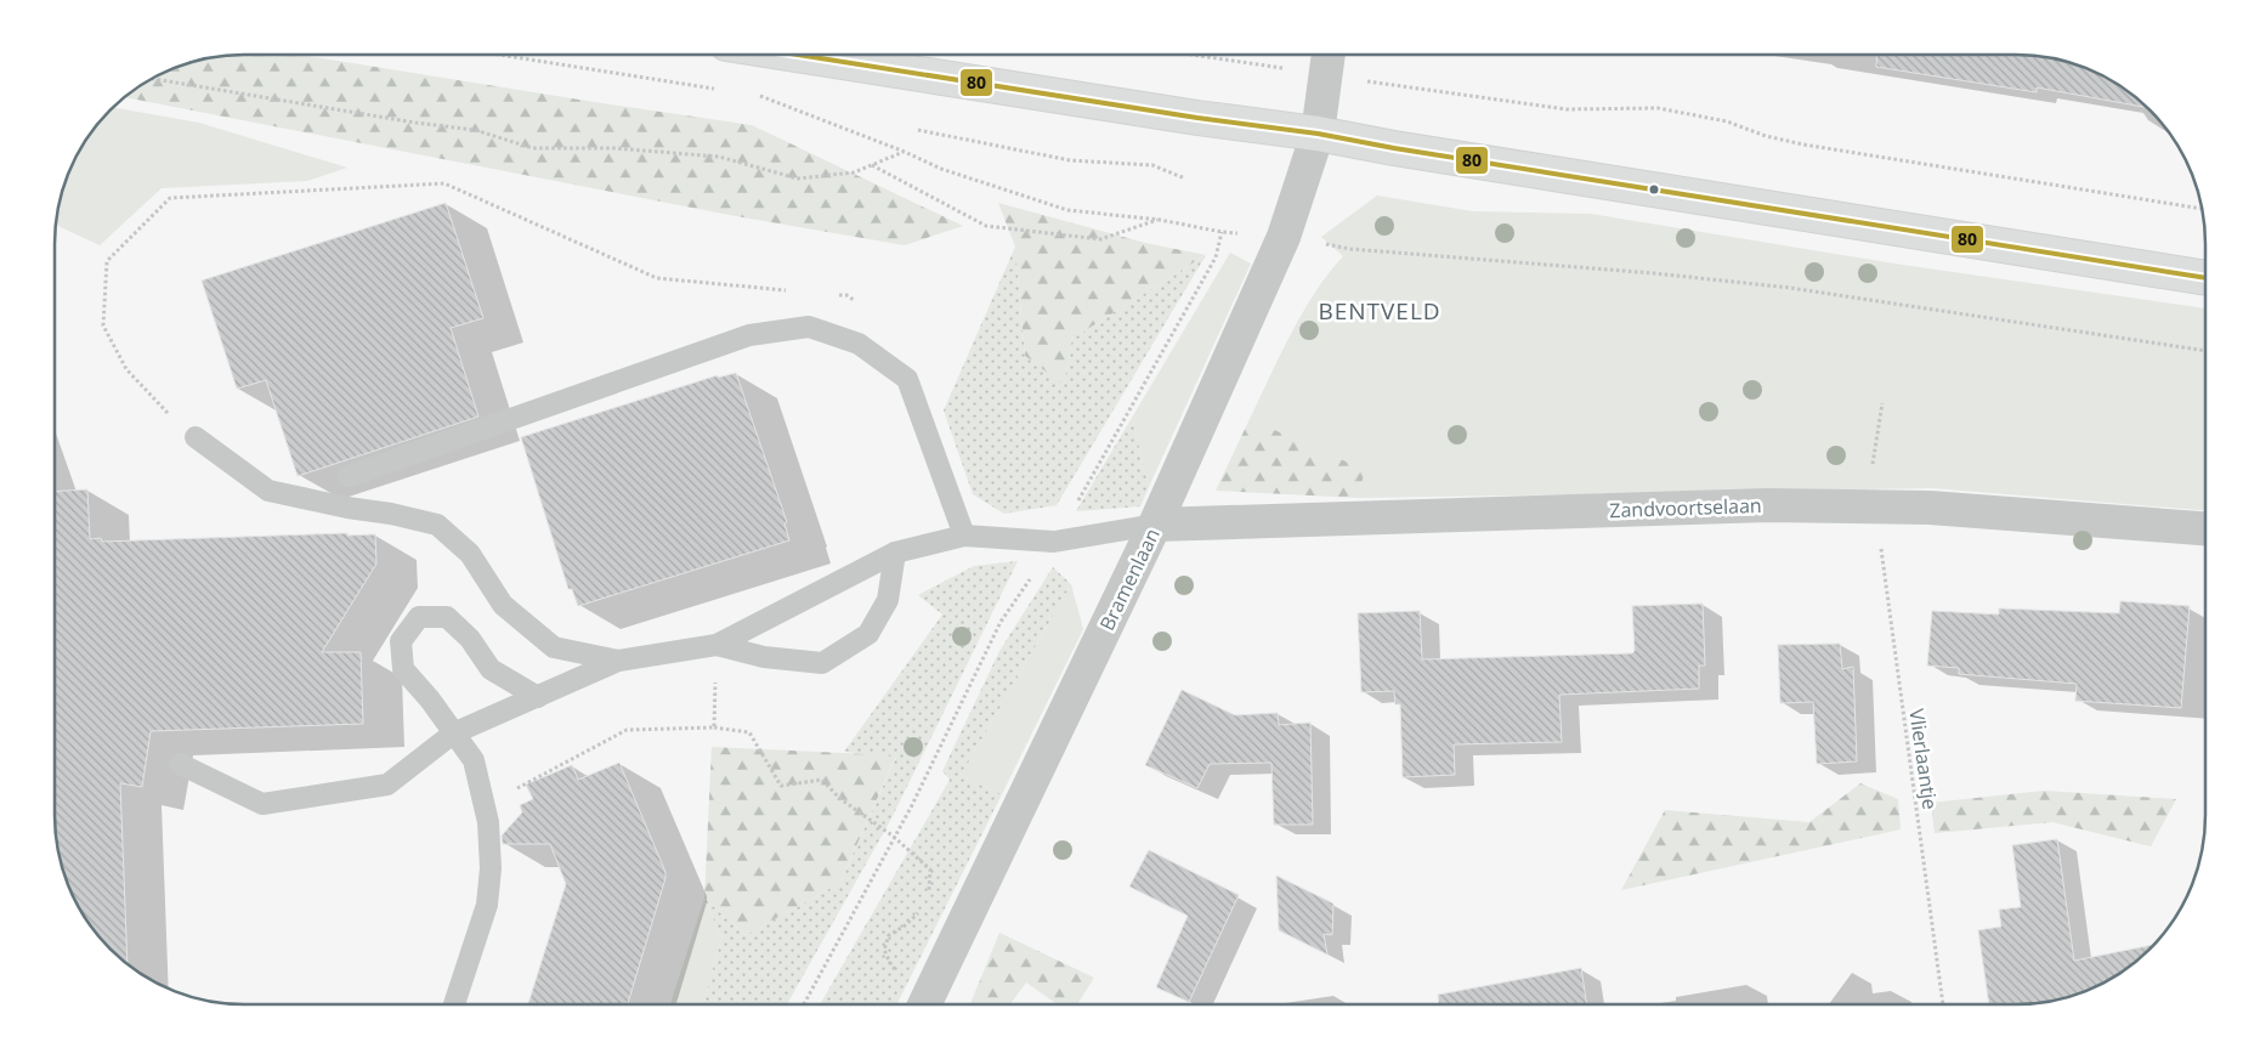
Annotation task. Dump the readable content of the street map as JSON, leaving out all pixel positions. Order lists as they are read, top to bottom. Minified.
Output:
{"streets":{"street":["Zandvoortselaan","Bramenlaan"],"path":["Vlierlaantje"]},"crossings":[["Zandvoortselaan","Bramenlaan"],["Zandvoortselaan","Vlierlaantje"]],"districts":["BENTVELD"],"lines":["transit line 80"]}
